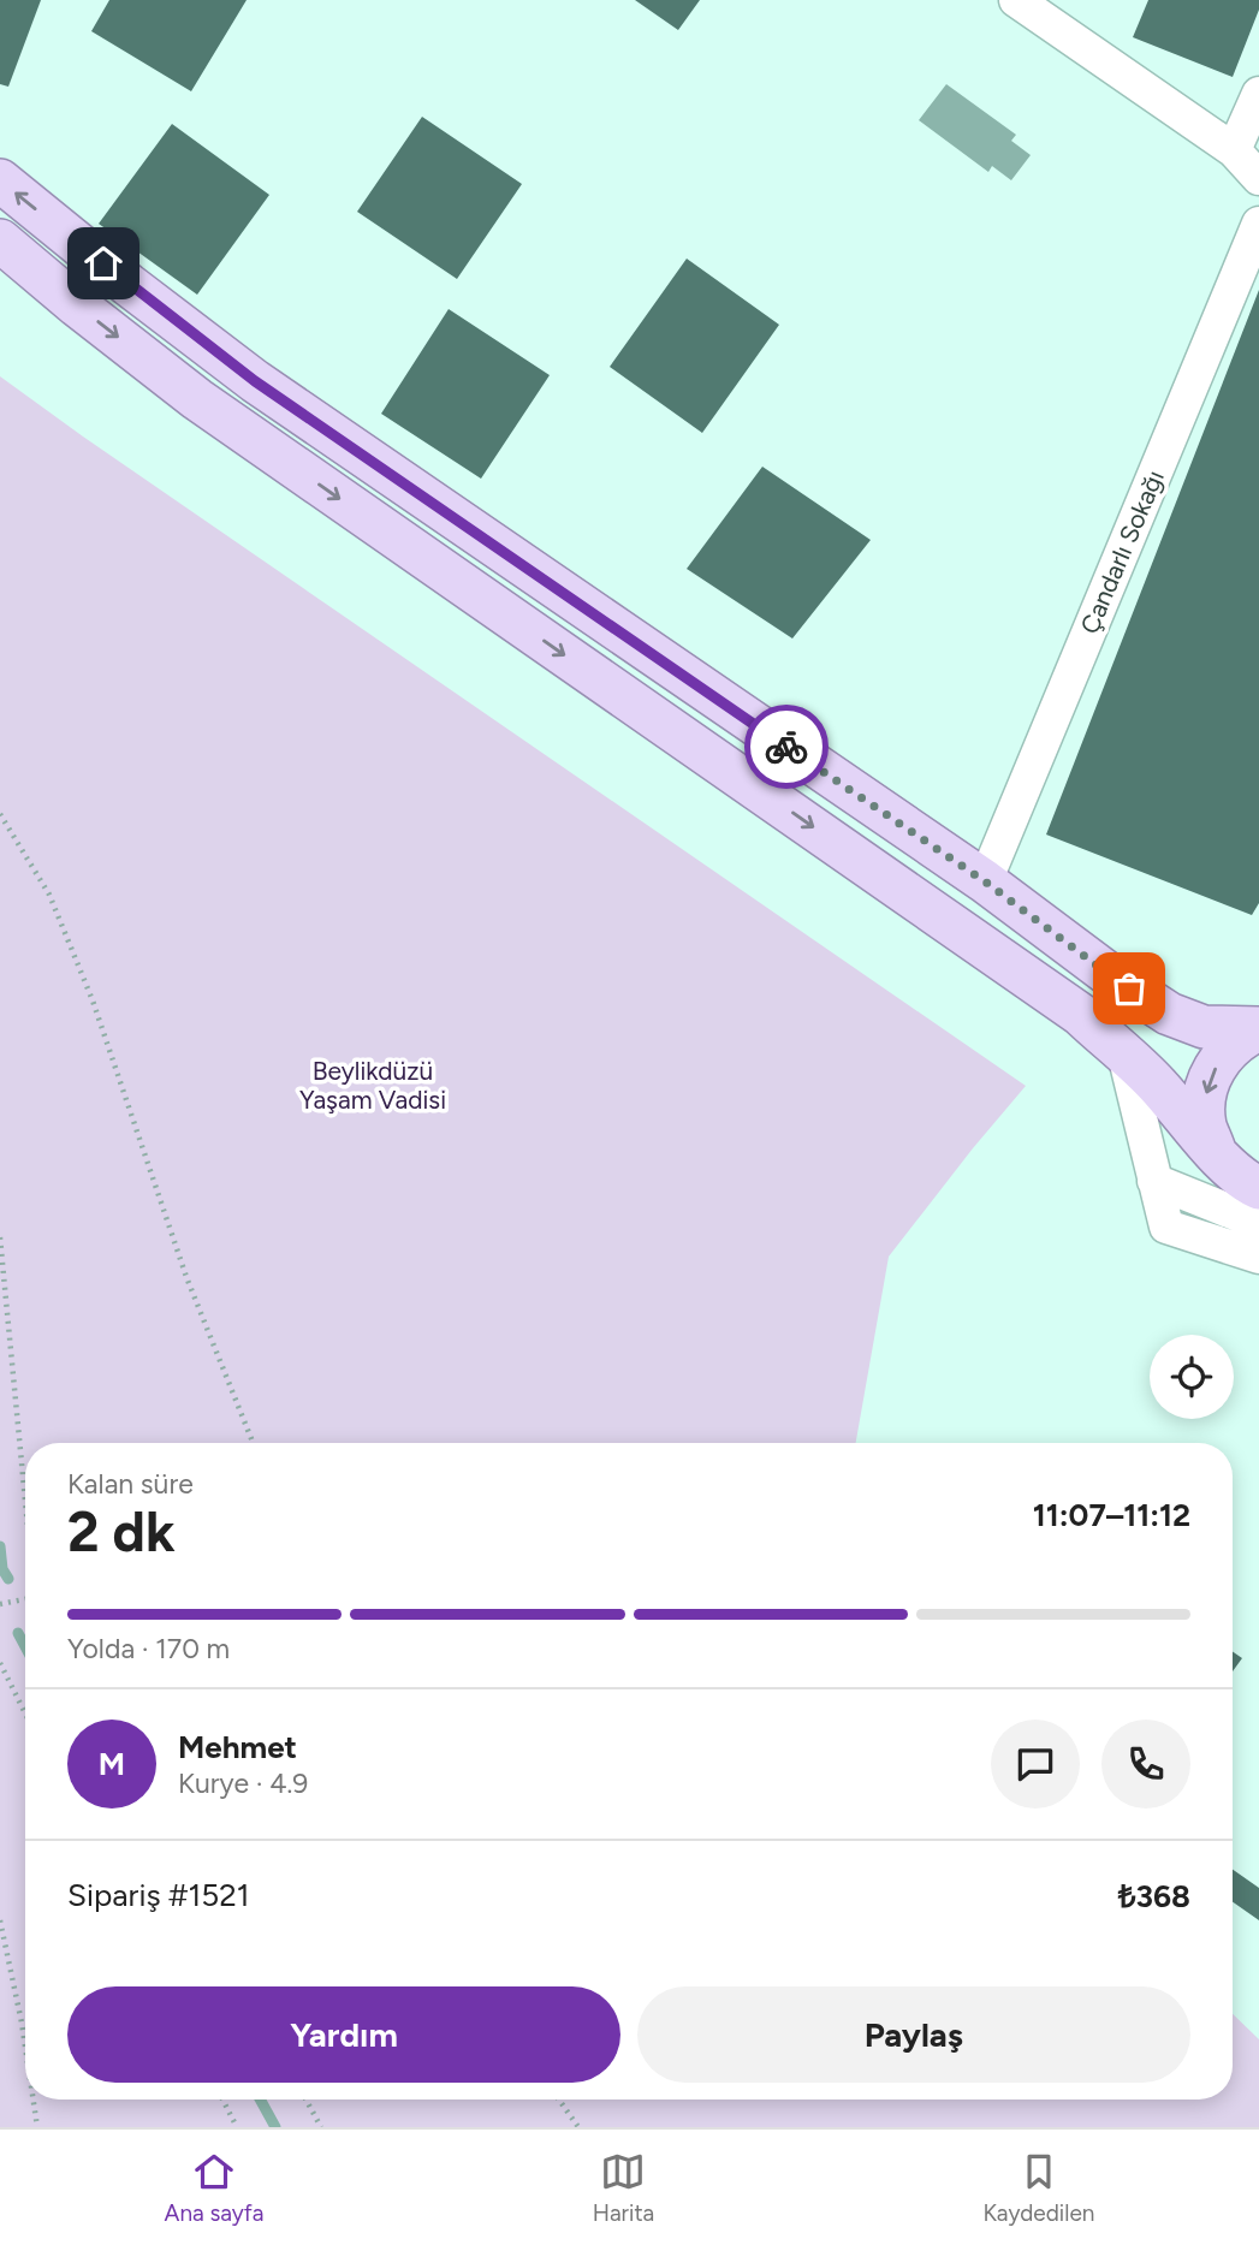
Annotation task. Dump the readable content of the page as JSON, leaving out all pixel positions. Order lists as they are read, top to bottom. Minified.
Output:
{"streets":{"street":["Çandarlı Sokağı"]},"parks":["Beylikdüzü Yaşam Vadisi"],"page":{"heading":["2 dk","Kalan süre","11:07–11:12"],"panel":["Mehmet","Kurye · 4.9","Sipariş #1521","₺368"],"bar":"Yolda · 170 m","round":"M","buttons":["Yardım","Paylaş"],"tabs":["Ana sayfa","Harita","Kaydedilen"]}}
